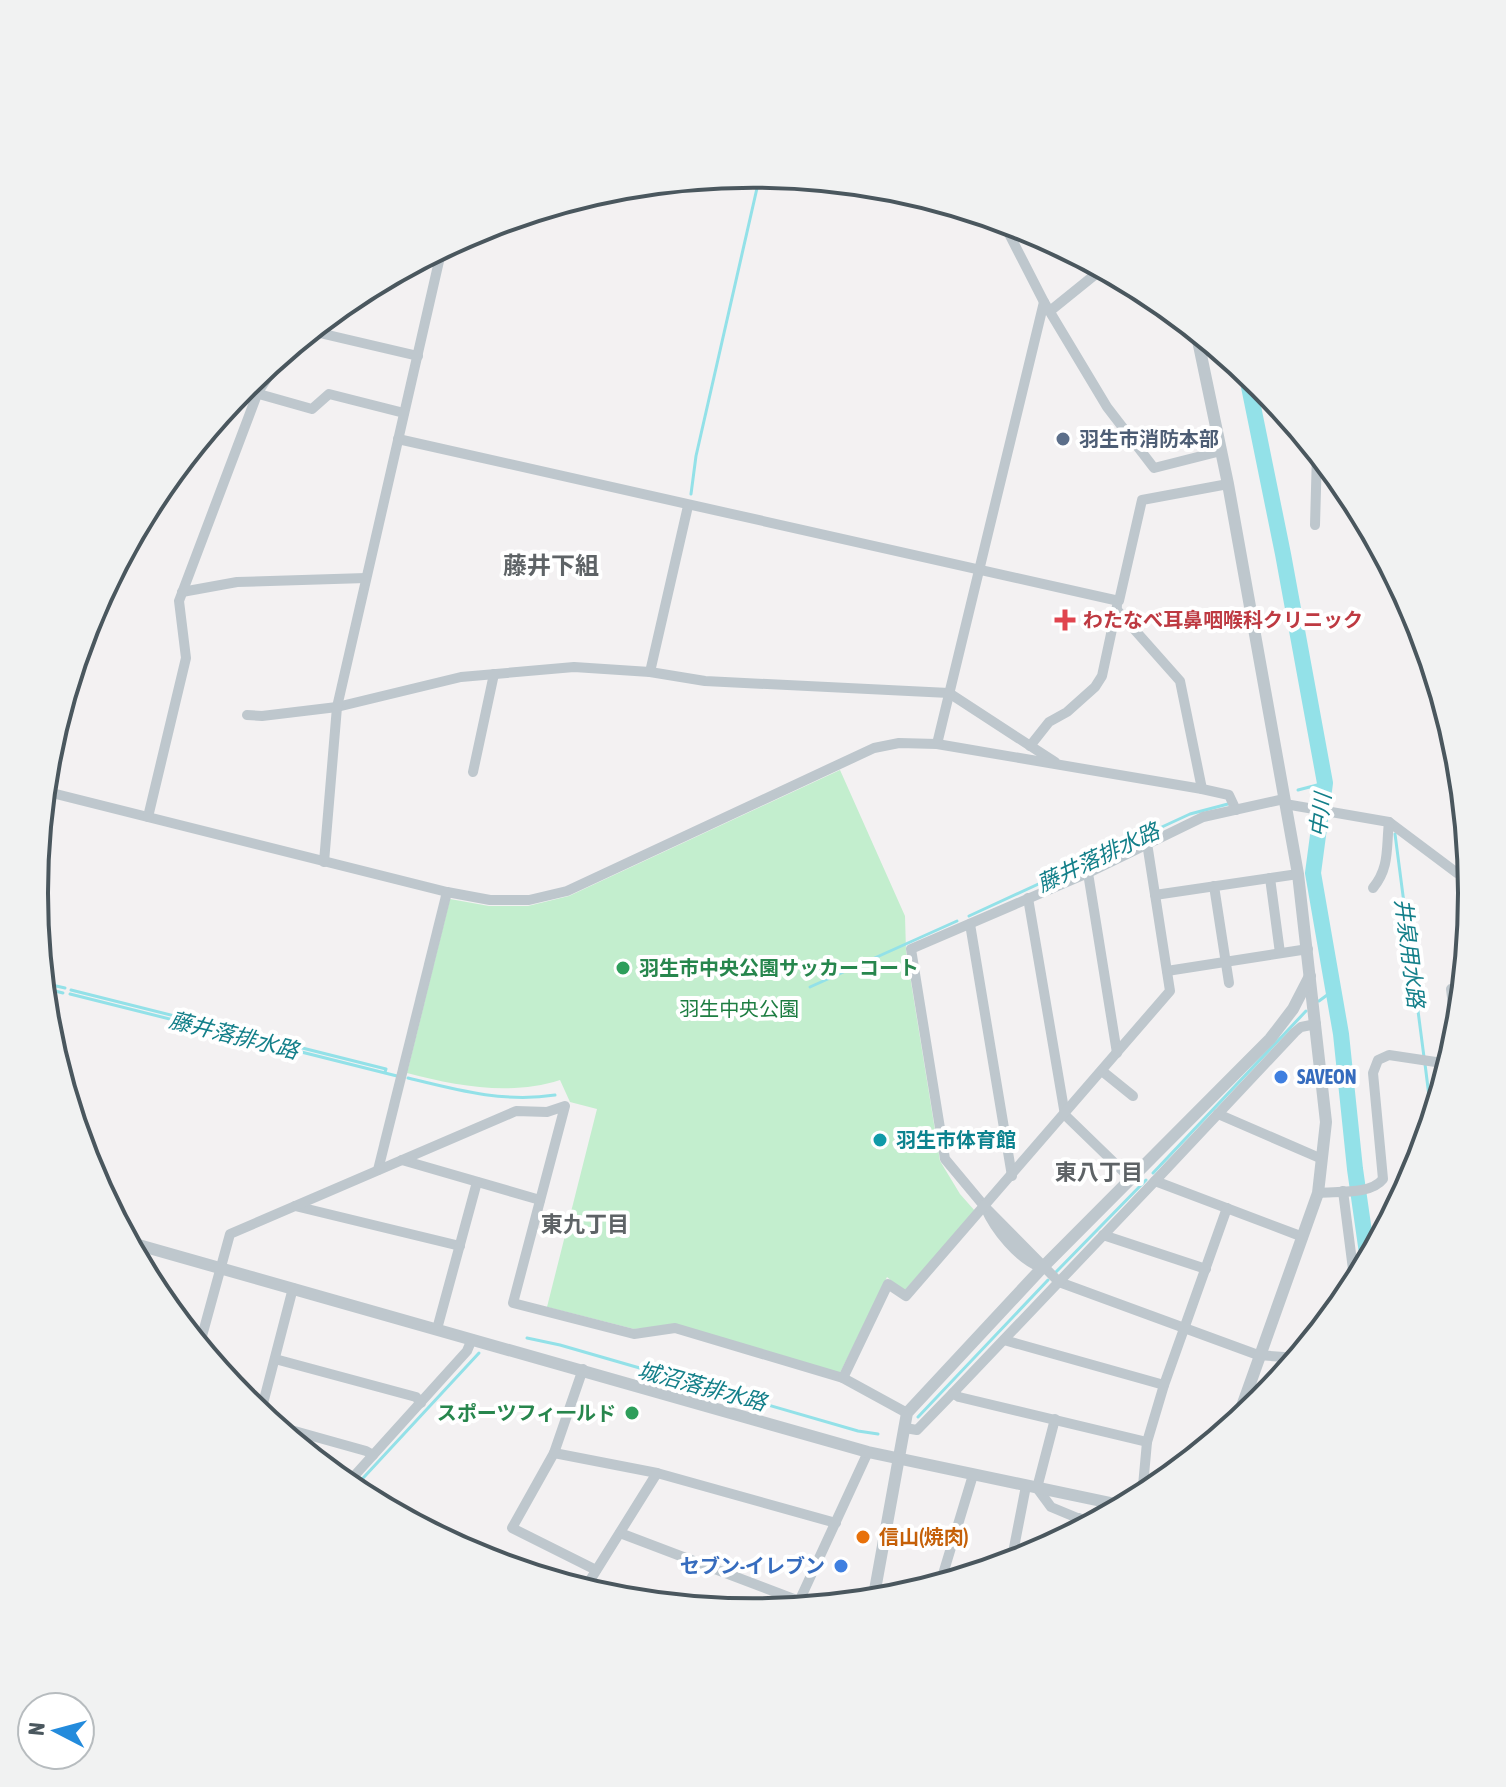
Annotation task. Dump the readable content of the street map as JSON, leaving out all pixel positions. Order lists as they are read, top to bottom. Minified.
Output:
{"districts":["藤井下組","東八丁目","東九丁目"],"water":["中川","藤井落排水路","井泉用水路","城沼落排水路"],"parks":["羽生中央公園"],"places":{"other":["羽生市消防本部","羽生市中央公園サッカーコート","SAVEON","羽生市体育館","スポーツフィ一ルド","信山(焼肉)","セブン-イレブン"],"health":["わたなべ耳鼻咽喉科クリニック"]},"north":"left"}
